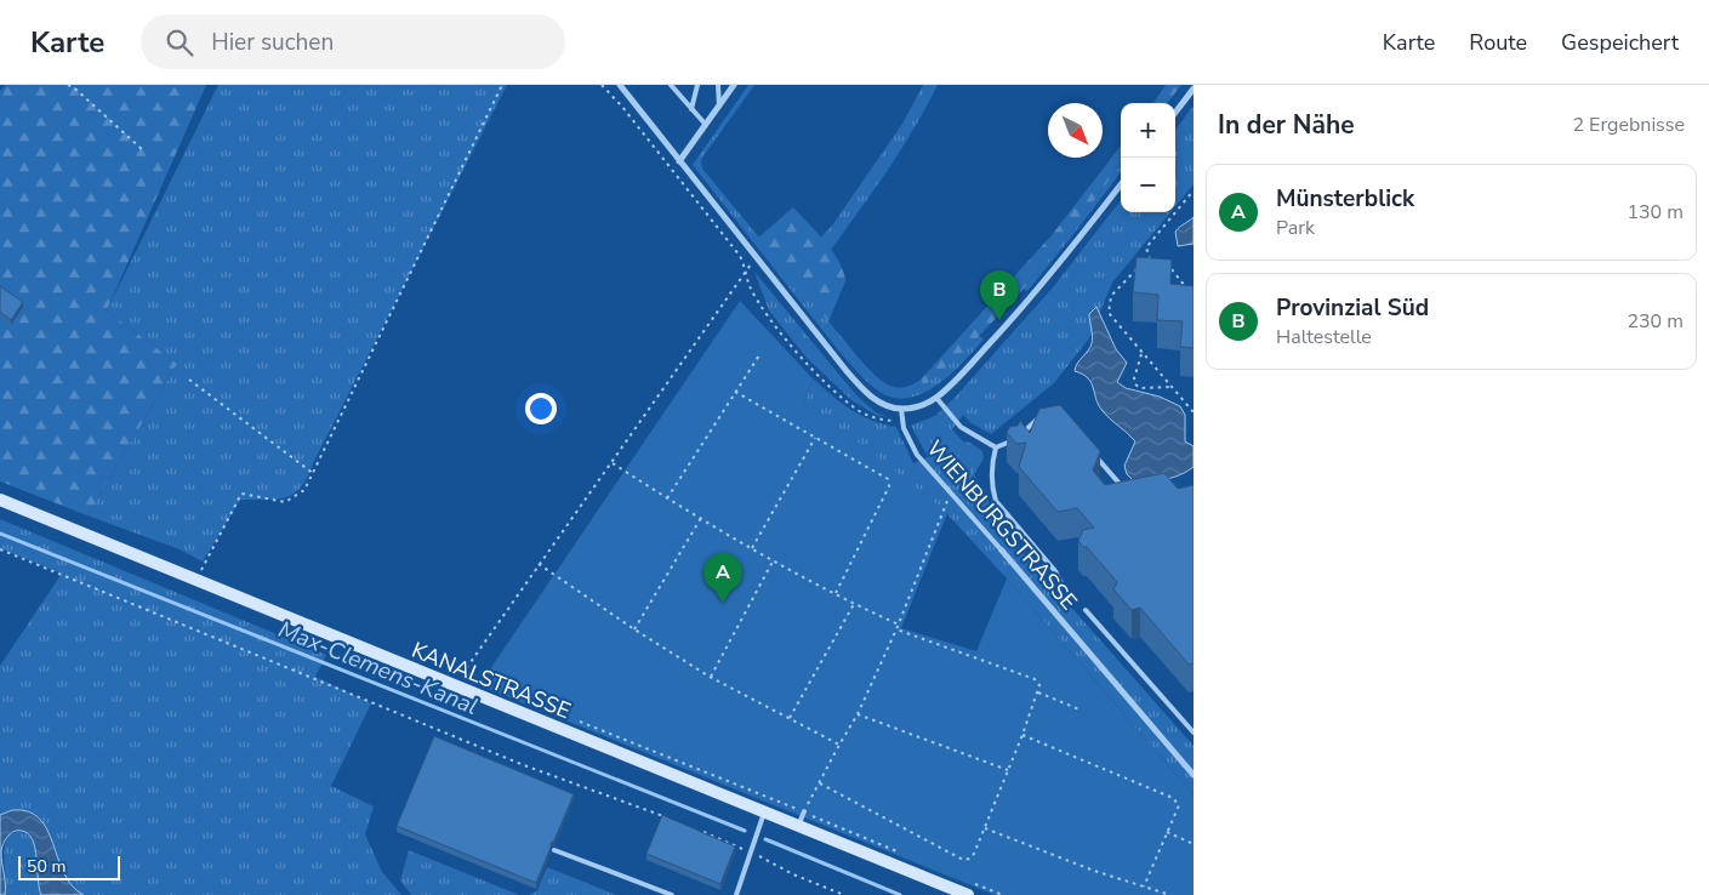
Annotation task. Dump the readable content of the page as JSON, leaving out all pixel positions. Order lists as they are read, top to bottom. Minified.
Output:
{"streets":{"main road":["KANALSTRASSE"],"street":["WIENBURGSTRASSE"]},"water":["Max-Clemens-Kanal"],"scale_bar":"50 m","north":"bottom right","page":{"header":"Karte","search":"Hier suchen","nav":["Karte","Route","Gespeichert"],"heading":["In der Nähe","2 Ergebnisse"],"map_buttons":["+","−"],"list":[{"mark":"A","name":"Münsterblick","note":"Park","value":"130 m"},{"mark":"B","name":"Provinzial Süd","note":"Haltestelle","value":"230 m"}],"pins":["B","A"],"scale":"50 m"}}
